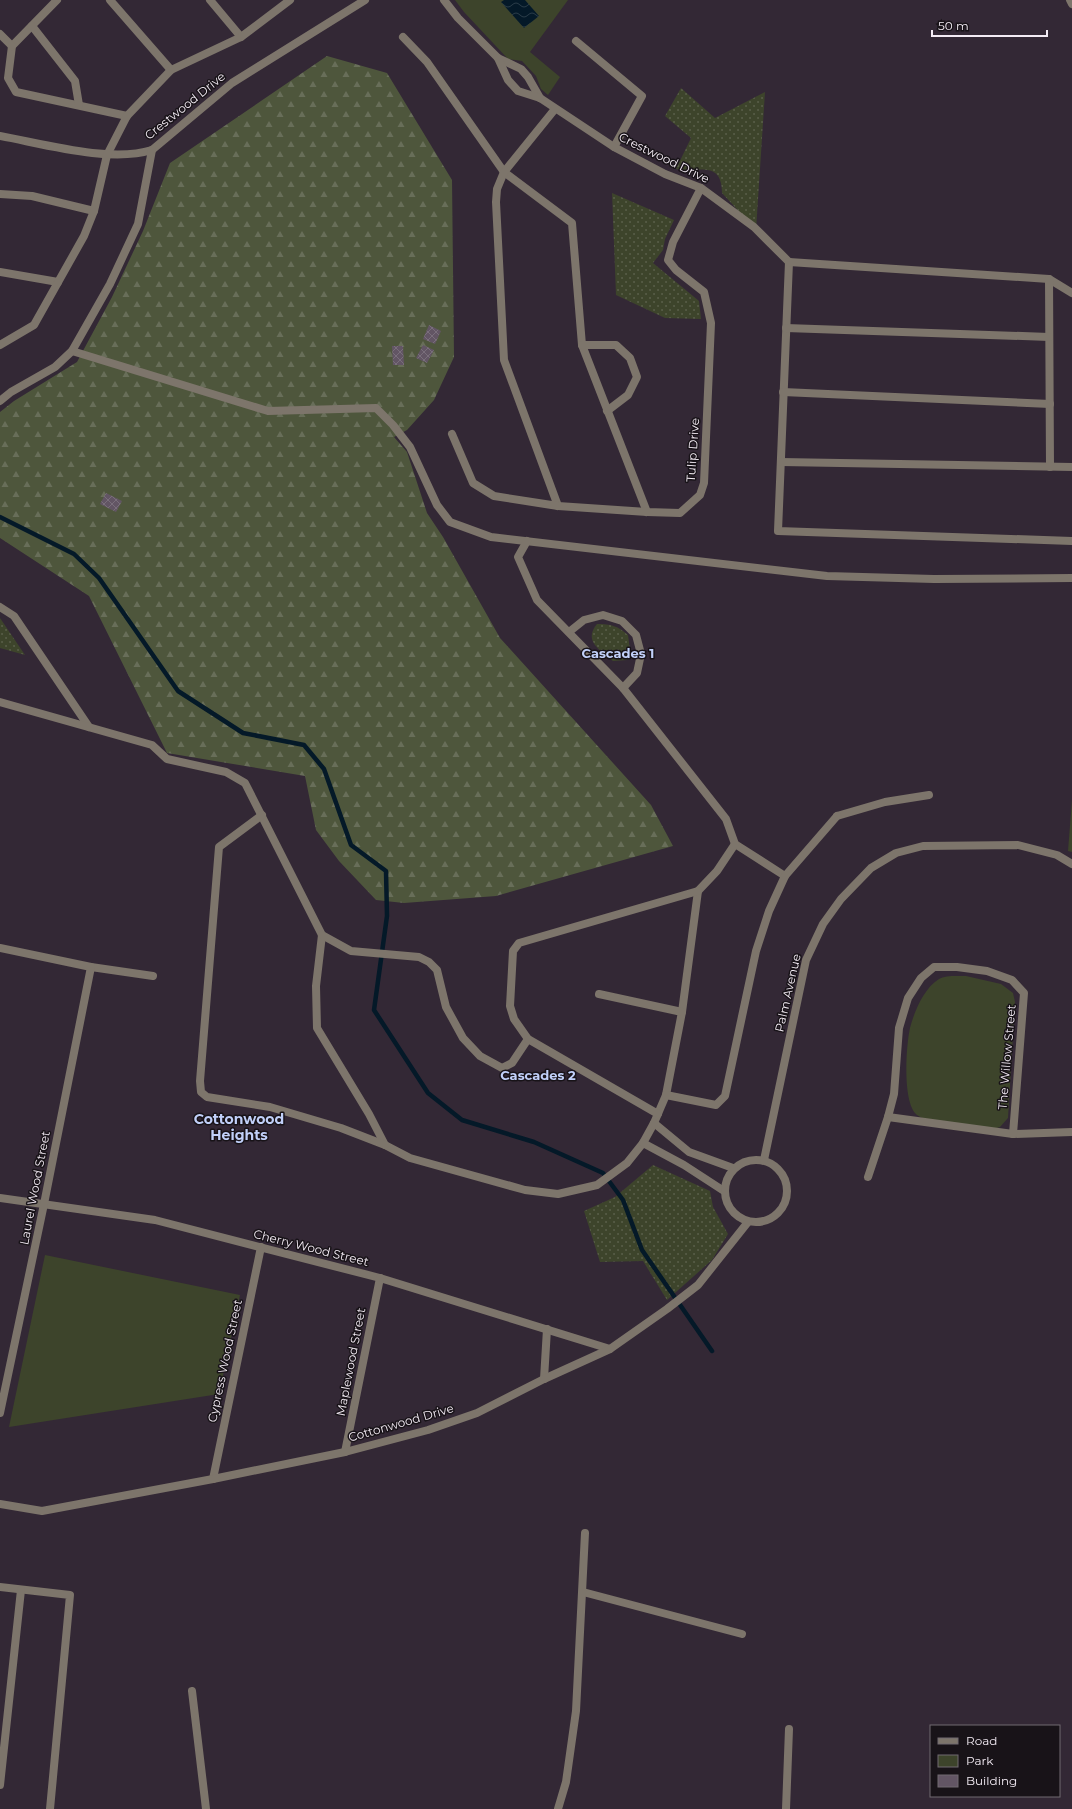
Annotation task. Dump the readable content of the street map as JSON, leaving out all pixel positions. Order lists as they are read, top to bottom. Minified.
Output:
{"streets":{"street":["Crestwood Drive","Tulip Drive","Palm Avenue","The Willow Street","Laurel Wood Street","Cherry Wood Street","Cypress Wood Street","Maplewood Street","Cottonwood Drive"]},"crossings":[["Crestwood Drive","Tulip Drive"],["Palm Avenue","Cottonwood Drive"],["Laurel Wood Street","Cherry Wood Street"],["Cherry Wood Street","Cypress Wood Street"],["Cherry Wood Street","Maplewood Street"],["Cherry Wood Street","Cottonwood Drive"],["Cypress Wood Street","Cottonwood Drive"],["Maplewood Street","Cottonwood Drive"]],"districts":["Cascades 1","Cascades 2","Cottonwood Heights"],"legend":["Road","Park","Building"],"scale_bar":"50 m"}
